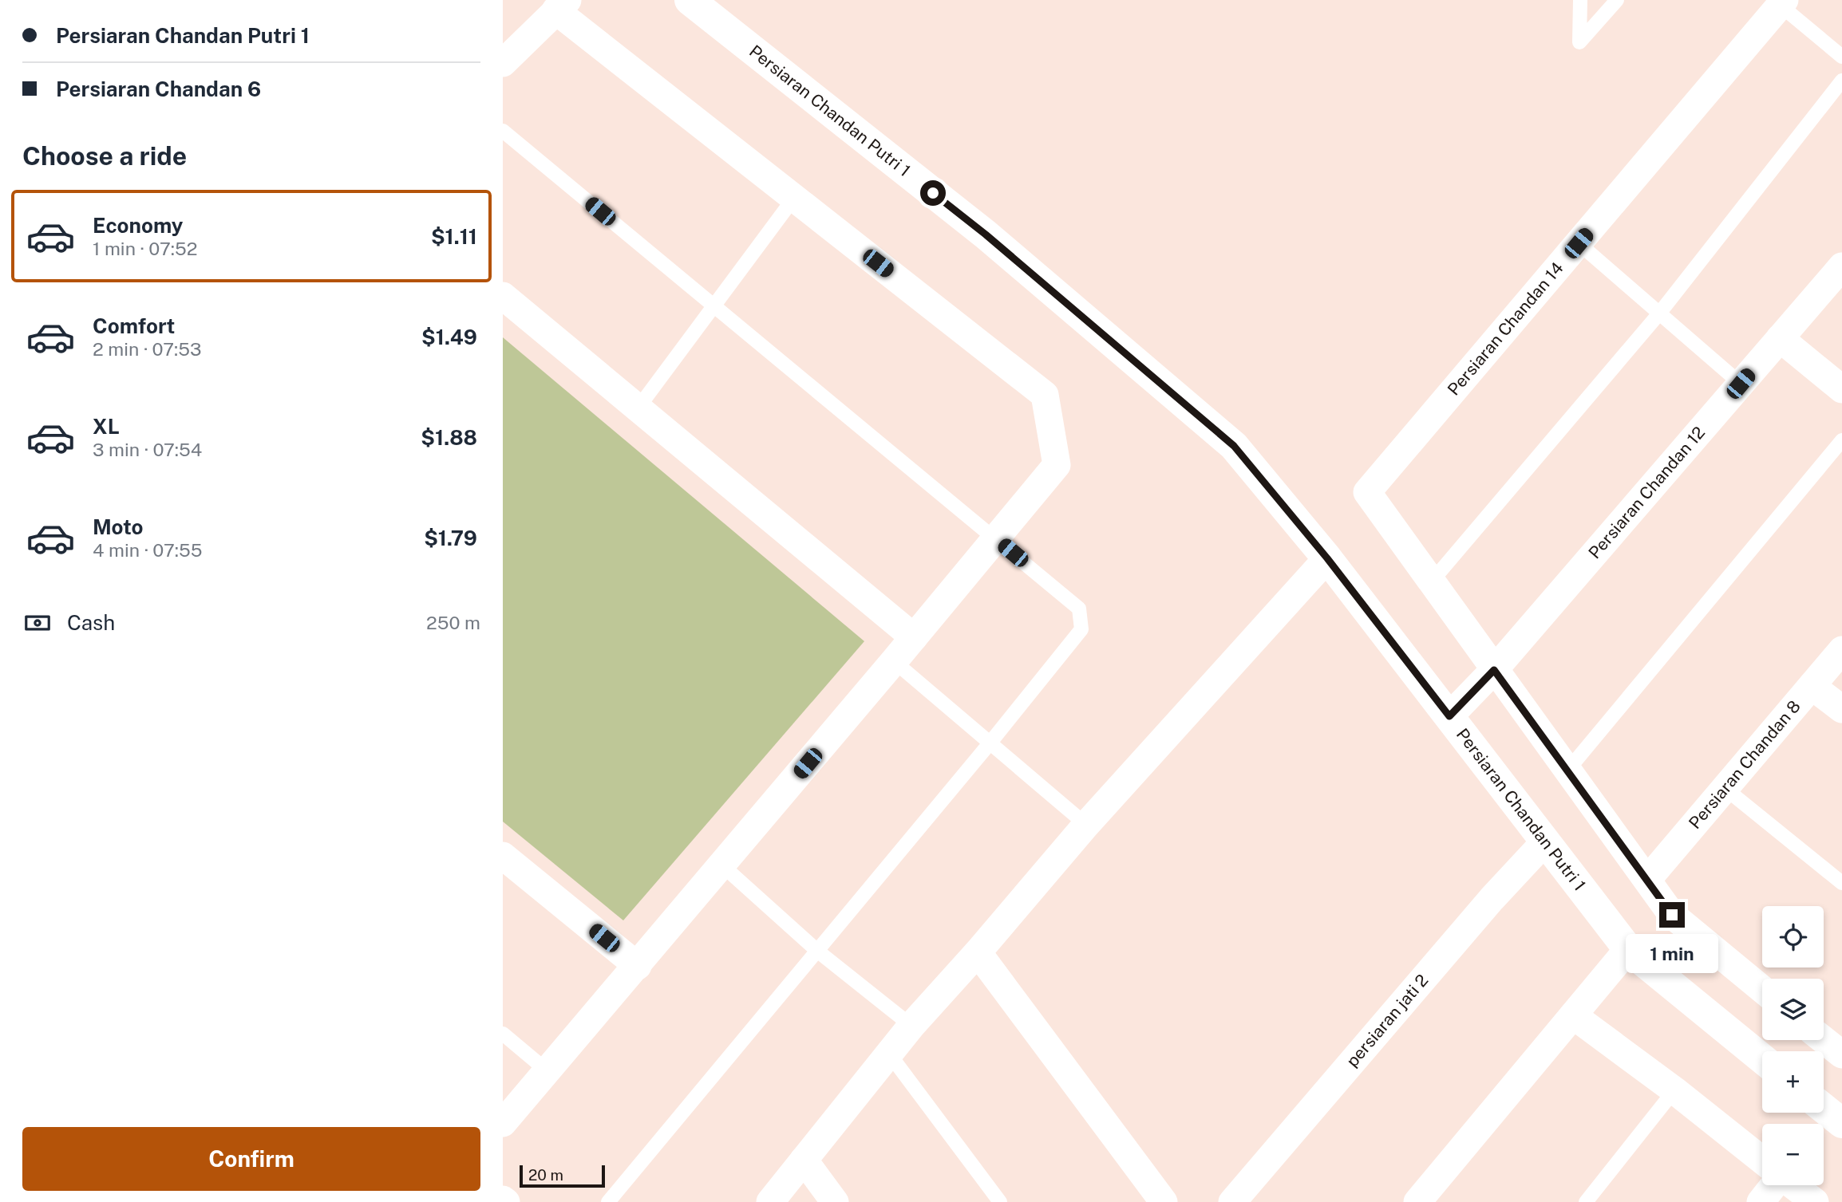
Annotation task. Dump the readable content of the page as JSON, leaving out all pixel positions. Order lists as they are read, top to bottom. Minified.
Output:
{"streets":{"street":["Persiaran Chandan Putri 1","Persiaran Chandan 14","Persiaran Chandan 12","Persiaran Chandan 8","persiaran jati 2"]},"crossings":[["Persiaran Chandan Putri 1","Persiaran Chandan 12"],["Persiaran Chandan Putri 1","persiaran jati 2"],["Persiaran Chandan 14","Persiaran Chandan 12"],["Persiaran Chandan 14","Persiaran Chandan 8"]],"scale_bar":"20 m","page":{"banner":["Persiaran Chandan Putri 1","Persiaran Chandan 6"],"heading":"Choose a ride","list":[{"name":"Economy","note":"1 min · 07:52","value":"$1.11"},{"name":"Comfort","note":"2 min · 07:53","value":"$1.49"},{"name":"XL","note":"3 min · 07:54","value":"$1.88"},{"name":"Moto","note":"4 min · 07:55","value":"$1.79"}],"pay":["Cash","250 m"],"map_buttons":["+","−"],"bubble":"1 min","buttons":"Confirm","scale":"20 m"}}
